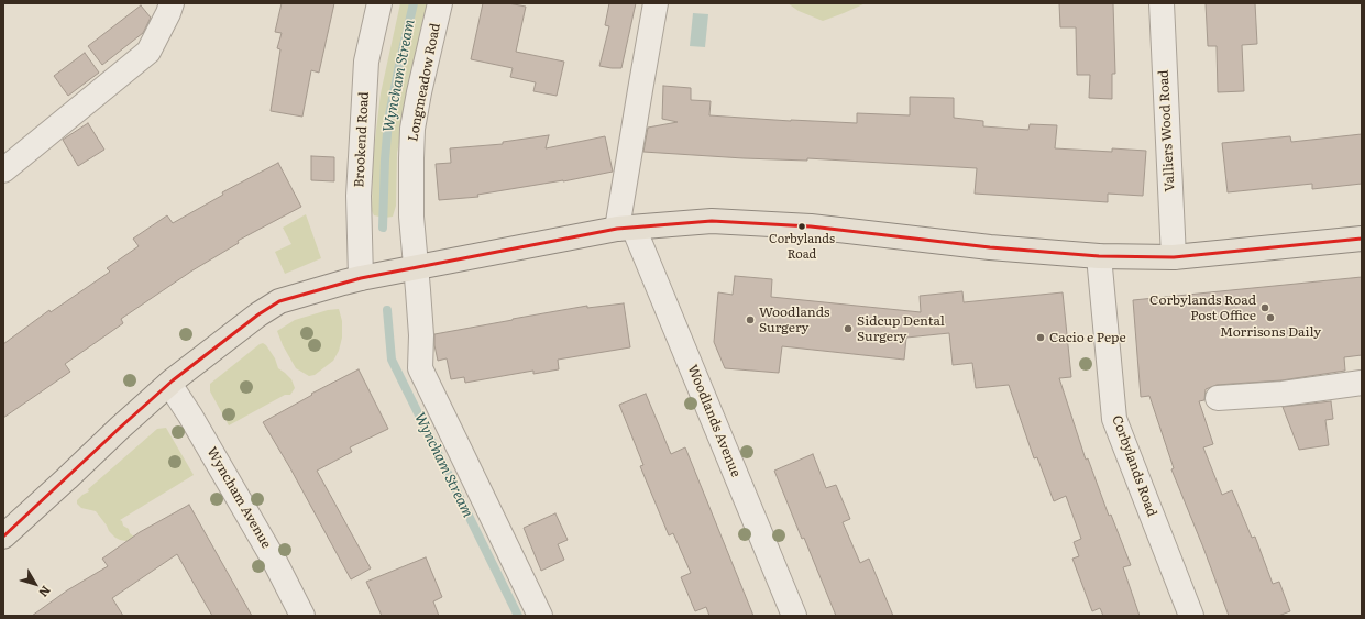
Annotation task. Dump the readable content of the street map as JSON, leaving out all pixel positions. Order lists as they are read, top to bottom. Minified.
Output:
{"streets":{"street":["Longmeadow Road","Valliers Wood Road","Brookend Road","Woodlands Avenue","Corbylands Road","Wyncham Avenue"]},"water":["Wyncham Stream"],"places":["Corbylands Road","Corbylands Road Post Office","Morrisons Daily","Woodlands Surgery","Sidcup Dental Surgery","Cacio e Pepe"],"north":"bottom right"}
